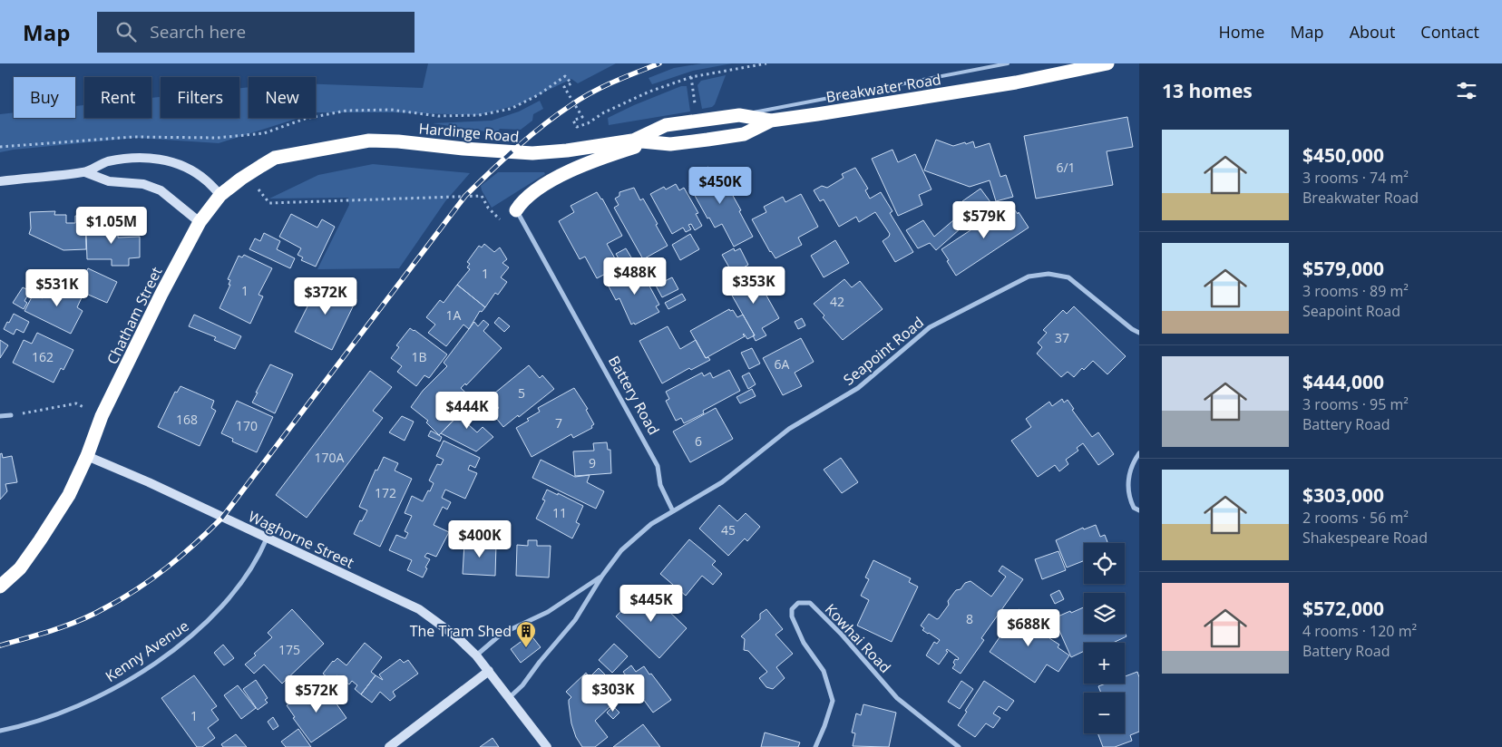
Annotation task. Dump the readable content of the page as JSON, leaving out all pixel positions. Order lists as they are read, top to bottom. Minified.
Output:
{"streets":{"highway":["Breakwater Road","Hardinge Road","Chatham Street"],"street":["Seapoint Road","Battery Road","Waghorne Street","Kowhai Road","Kenny Avenue"]},"crossings":[["Breakwater Road","Hardinge Road"],["Hardinge Road","Chatham Street"],["Chatham Street","Waghorne Street"],["Seapoint Road","Battery Road"],["Waghorne Street","Kenny Avenue"]],"places":{"building":["The Tram Shed"]},"house_numbers":["6/1","1","1","42","1A","37","162","1B","6A","5","168","7","170","6","170A","9","172","11","45","8","175","1"],"page":{"header":"Map","search":"Search here","nav":["Home","Map","About","Contact"],"heading":"13 homes","chip":["Buy","Rent","Filters","New"],"list":[{"name":"$450,000","note":"3 rooms · 74 m² · Breakwater Road"},{"name":"$579,000","note":"3 rooms · 89 m² · Seapoint Road"},{"name":"$444,000","note":"3 rooms · 95 m² · Battery Road"},{"name":"$303,000","note":"2 rooms · 56 m² · Shakespeare Road"},{"name":"$572,000","note":"4 rooms · 120 m² · Battery Road"}],"price":["$450K","$579K","$1.05M","$488K","$353K","$531K","$372K","$444K","$400K","$445K","$688K","$303K","$572K"],"map_buttons":["+","−"]}}
